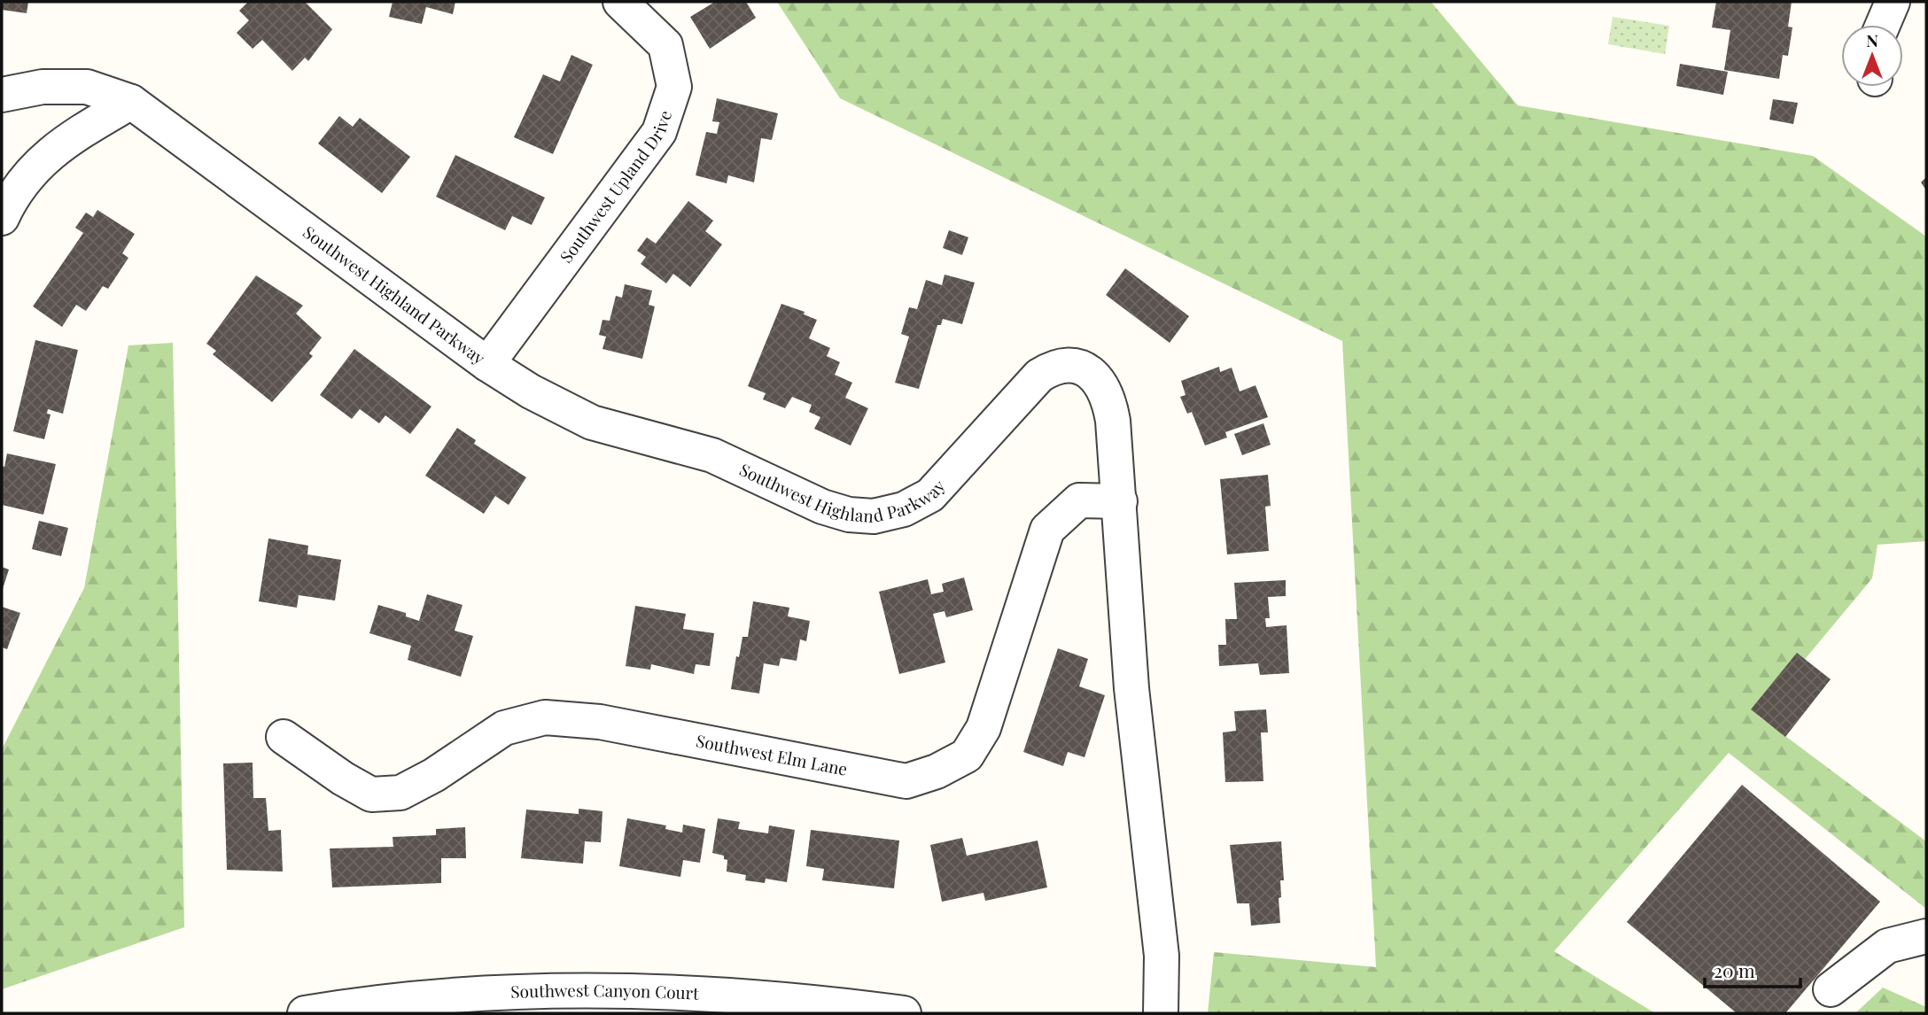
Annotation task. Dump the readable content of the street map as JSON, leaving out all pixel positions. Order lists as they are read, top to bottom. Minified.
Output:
{"streets":{"street":["Southwest Upland Drive","Southwest Highland Parkway","Southwest Elm Lane","Southwest Canyon Court"]},"crossings":[["Southwest Upland Drive","Southwest Highland Parkway"],["Southwest Highland Parkway","Southwest Elm Lane"]],"scale_bar":"20 m","north":"top"}
